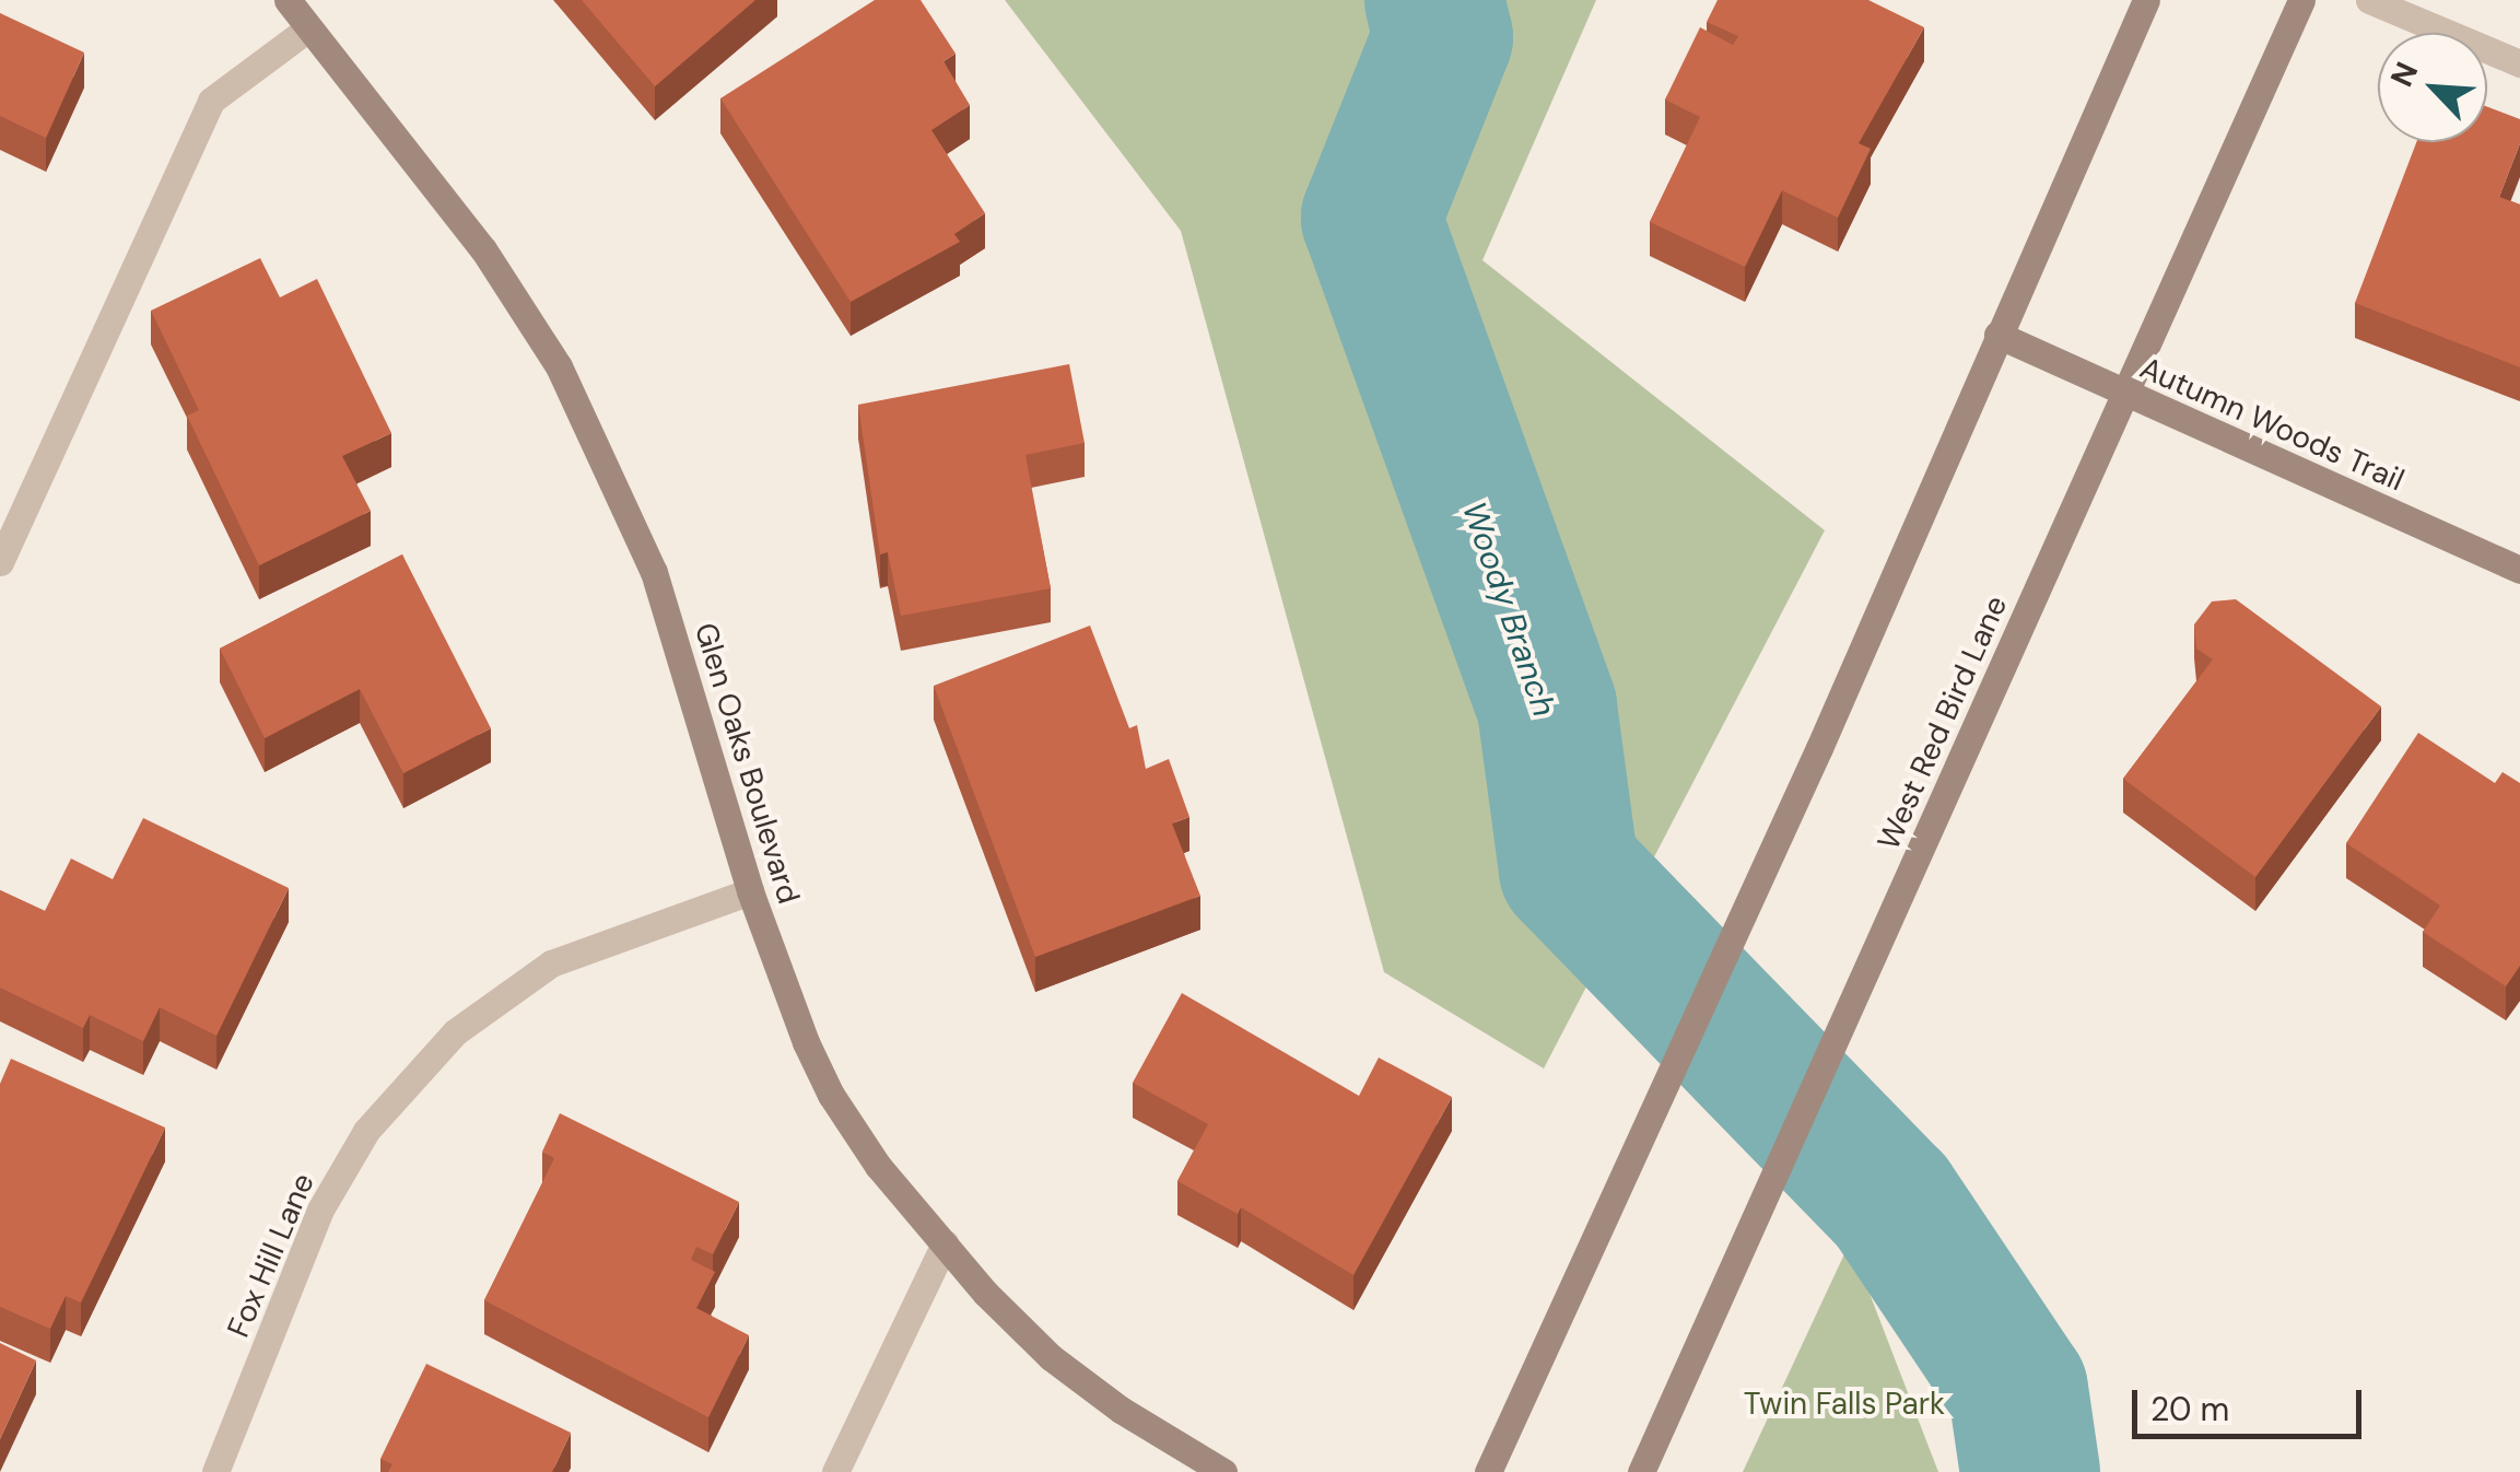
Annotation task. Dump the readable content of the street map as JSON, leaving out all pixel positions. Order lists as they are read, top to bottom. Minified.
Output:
{"streets":{"main road":["Autumn Woods Trail","West Red Bird Lane","Glen Oaks Boulevard"],"street":["Fox Hill Lane"]},"crossings":[["Autumn Woods Trail","West Red Bird Lane"],["Glen Oaks Boulevard","Fox Hill Lane"]],"water":["Woody Branch"],"parks":["Twin Falls Park"],"scale_bar":"20 m","north":"top left"}
